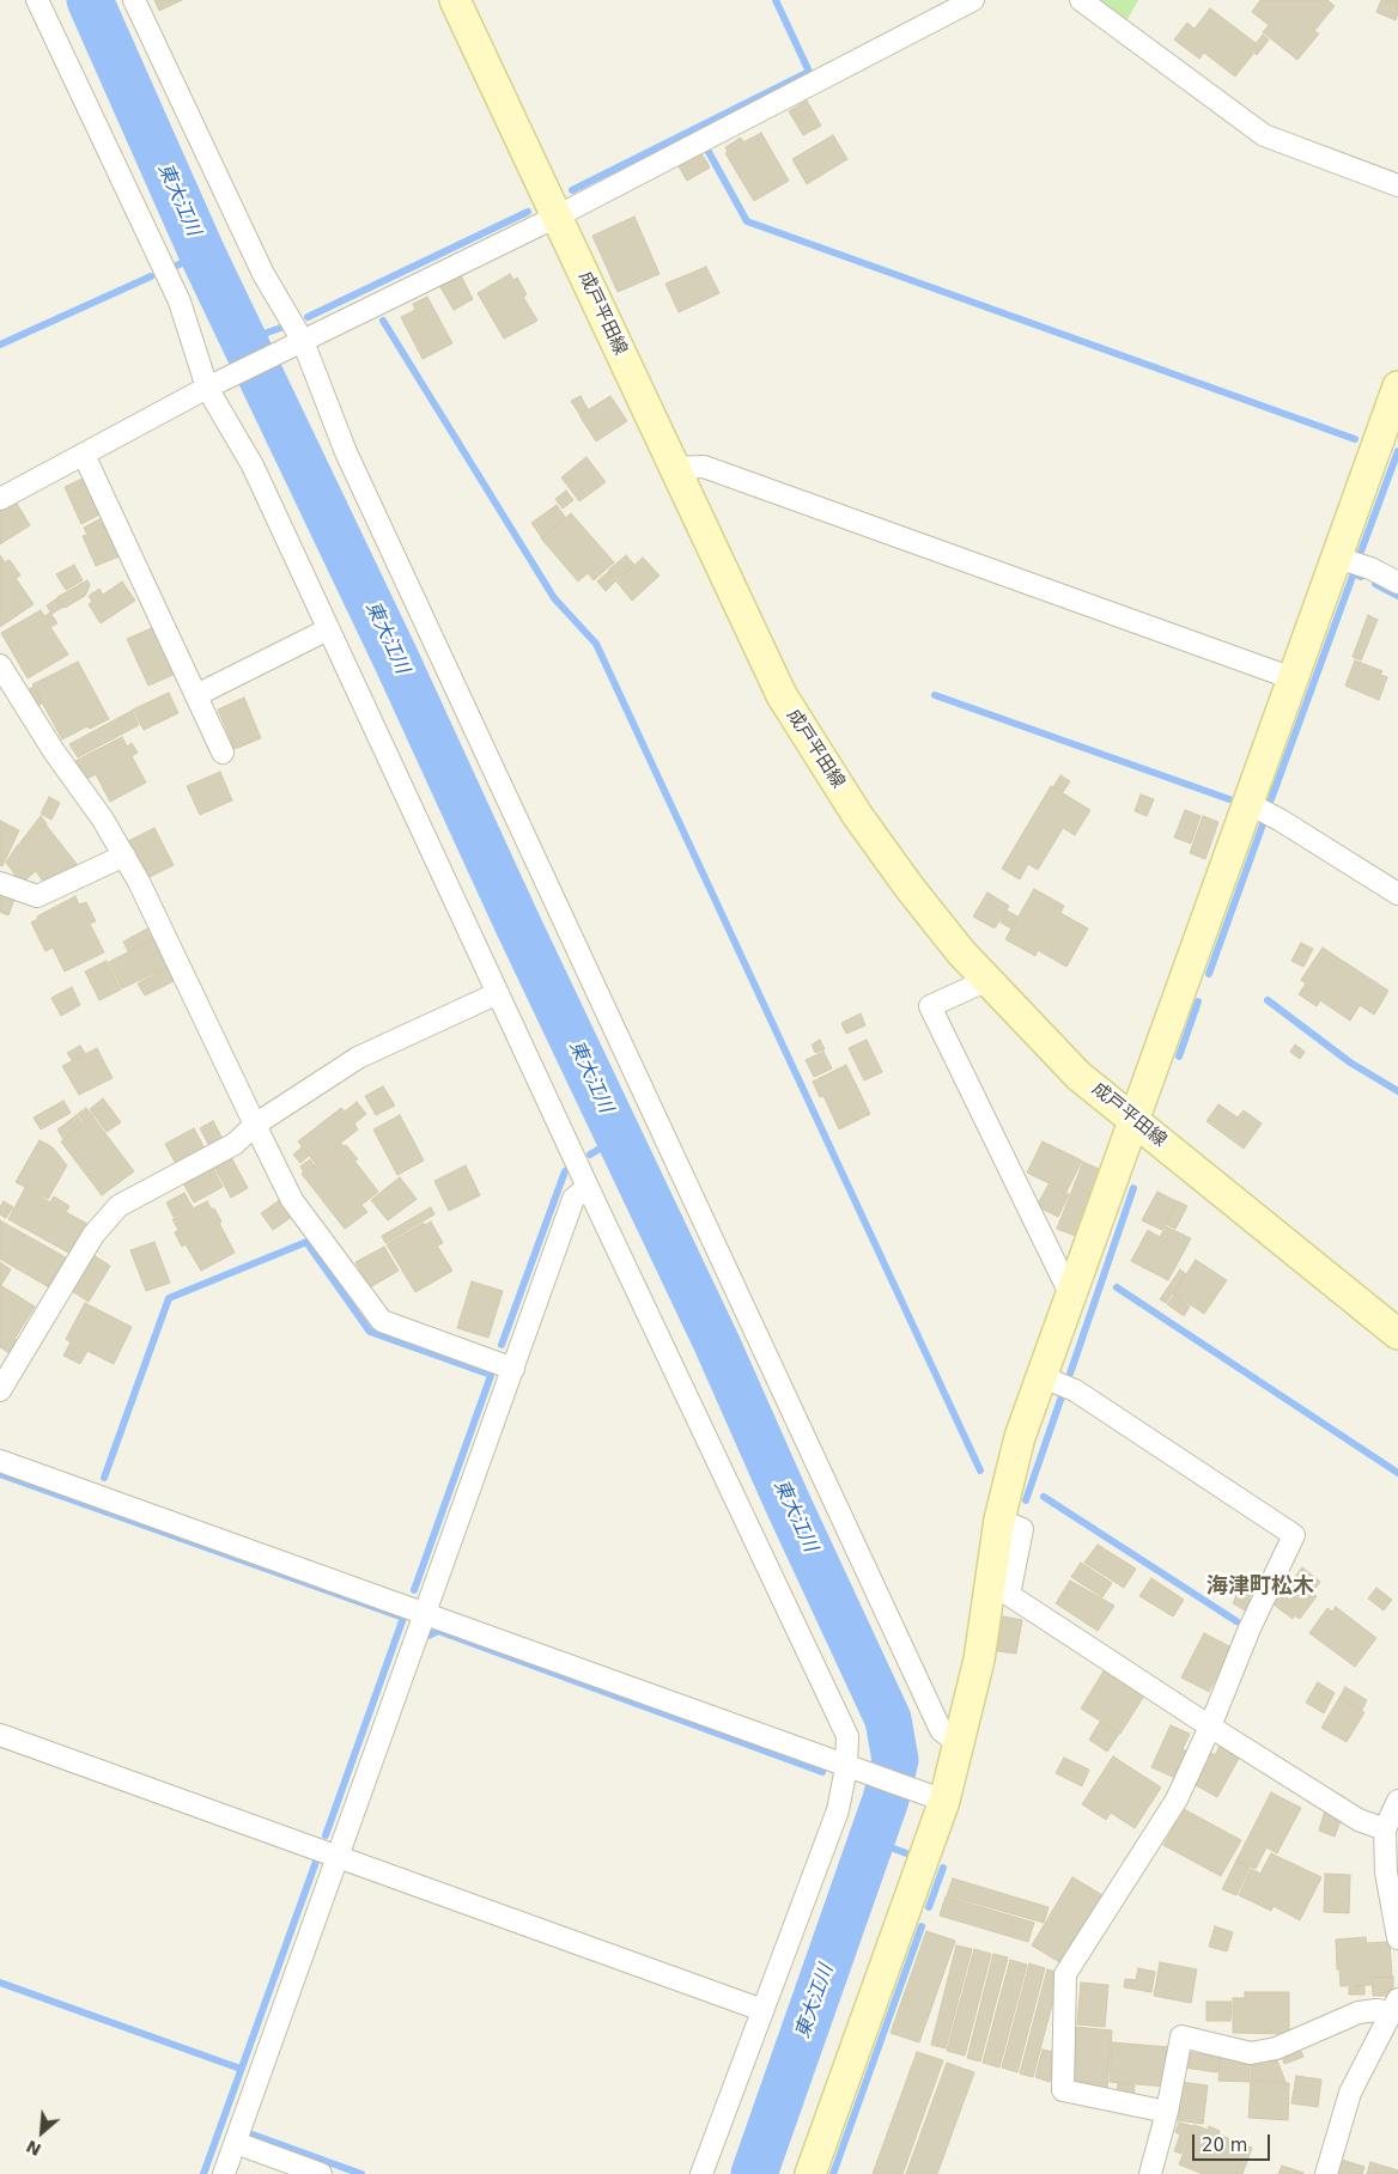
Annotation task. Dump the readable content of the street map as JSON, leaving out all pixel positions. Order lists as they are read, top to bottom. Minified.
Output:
{"streets":{"street":["成戸平田線"]},"districts":["海津町松木"],"water":["東大江川"],"scale_bar":"20 m","north":"bottom left"}
